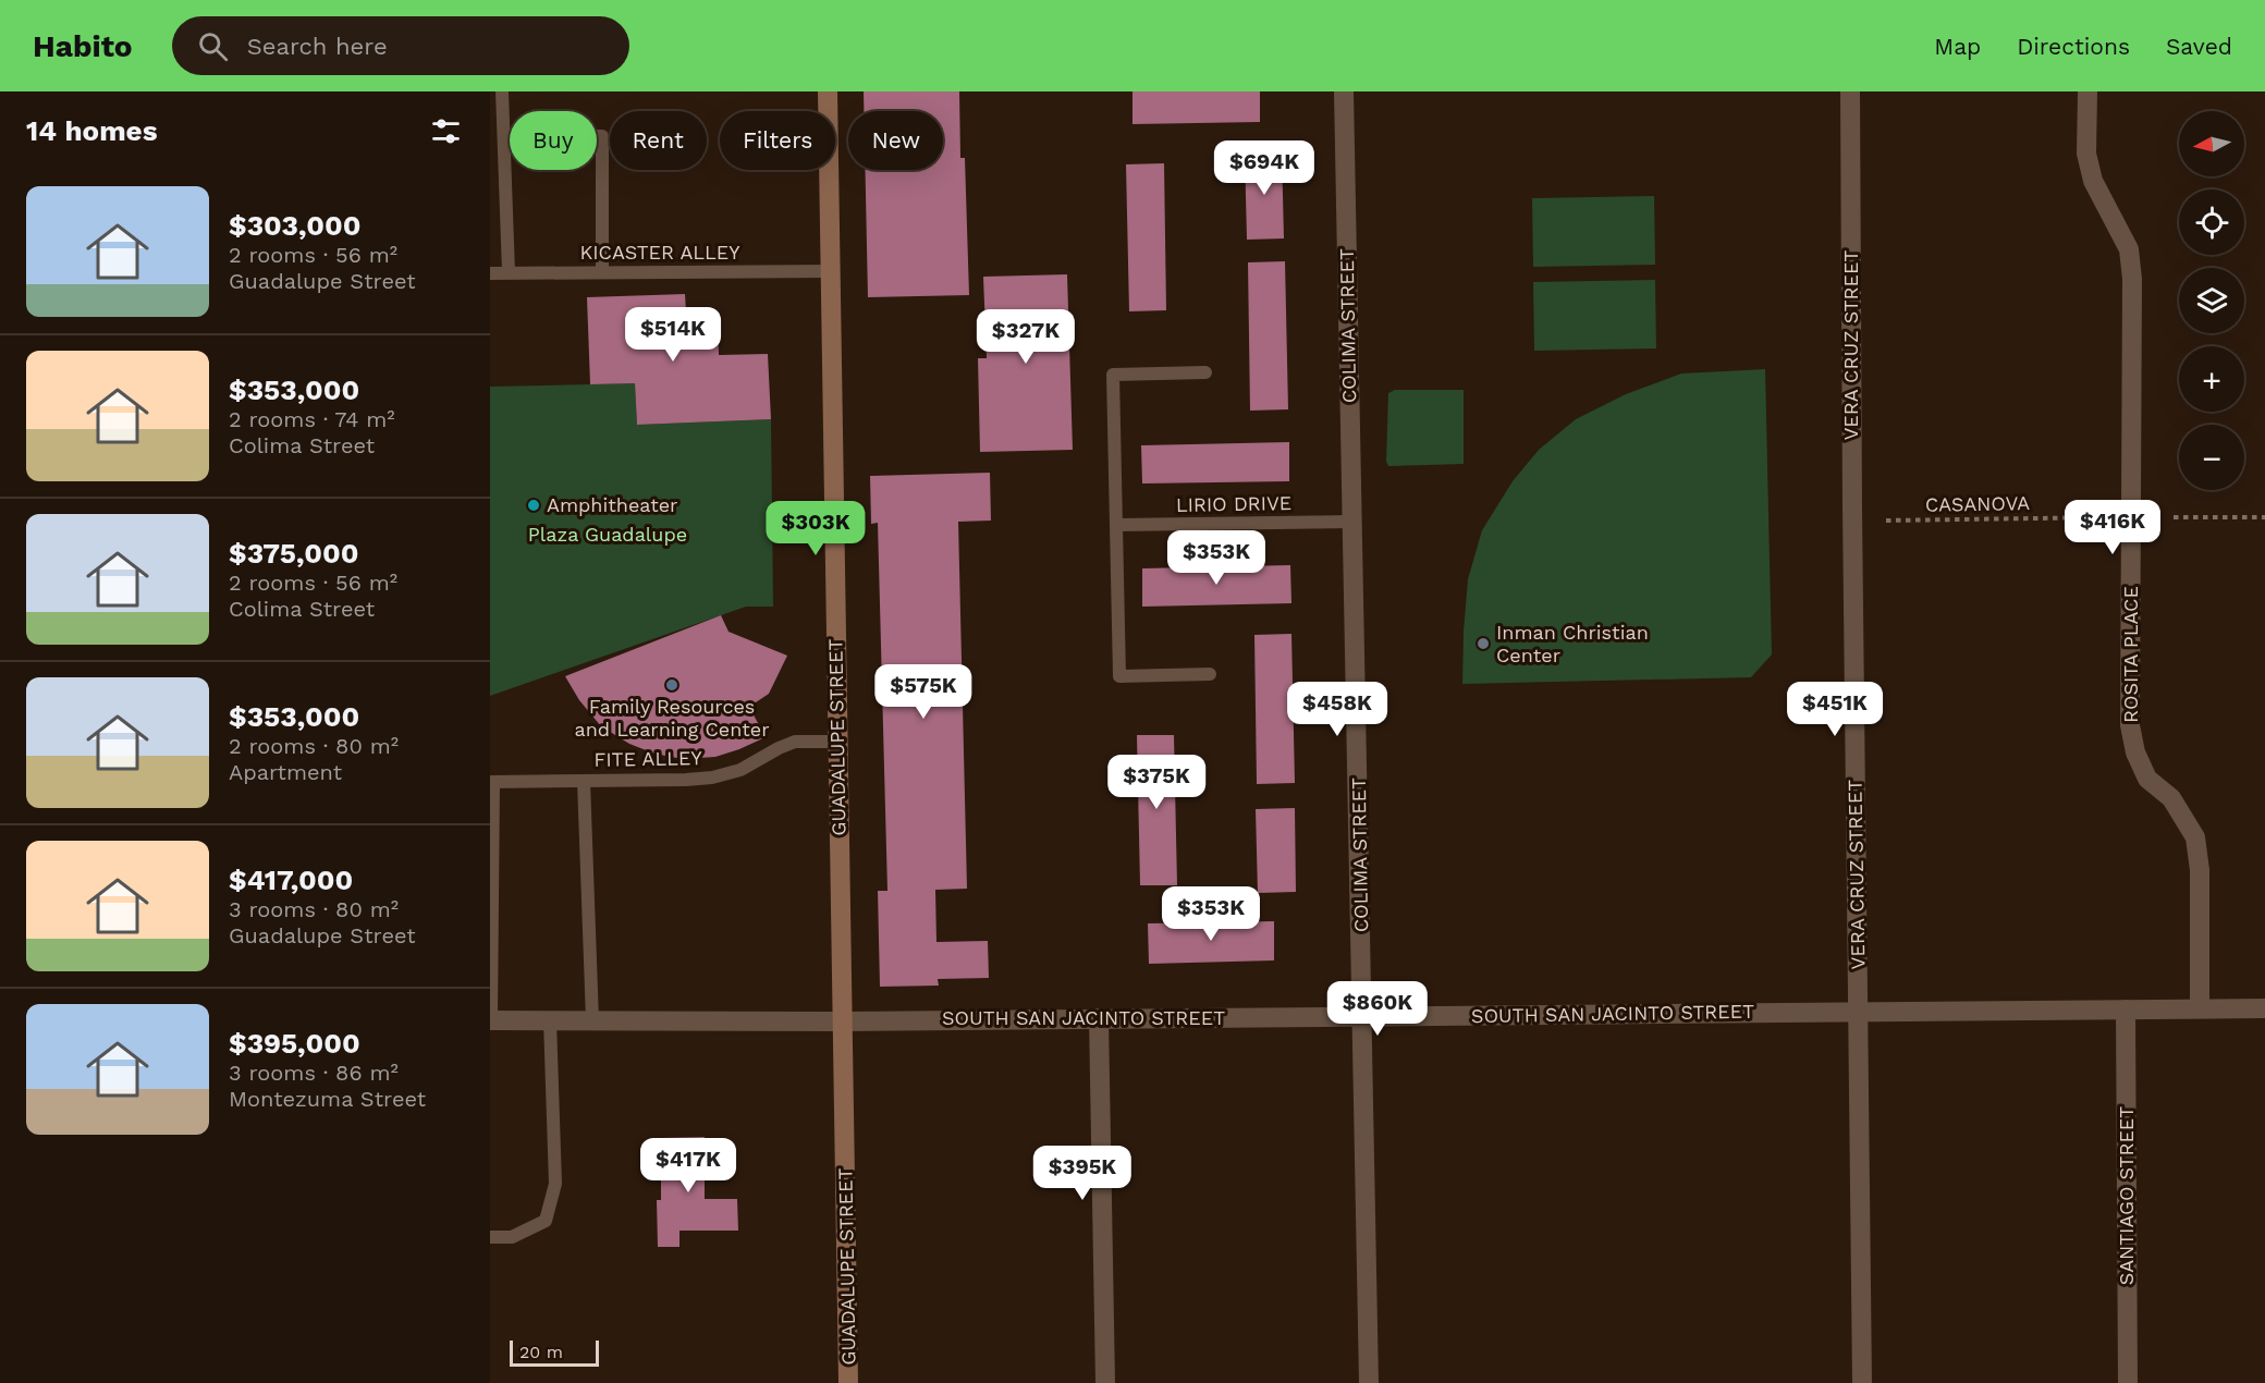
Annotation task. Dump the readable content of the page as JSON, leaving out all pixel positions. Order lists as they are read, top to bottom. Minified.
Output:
{"streets":{"main road":["GUADALUPE STREET"],"street":["COLIMA STREET","VERA CRUZ STREET","ROSITA PLACE","SOUTH SAN JACINTO STREET","SANTIAGO STREET"],"lane":["KICASTER ALLEY","LIRIO DRIVE","FITE ALLEY"],"path":["CASANOVA"]},"crossings":[["KICASTER ALLEY","GUADALUPE STREET"],["COLIMA STREET","LIRIO DRIVE"],["COLIMA STREET","SOUTH SAN JACINTO STREET"],["VERA CRUZ STREET","SOUTH SAN JACINTO STREET"],["ROSITA PLACE","SOUTH SAN JACINTO STREET"],["GUADALUPE STREET","FITE ALLEY"],["GUADALUPE STREET","SOUTH SAN JACINTO STREET"],["SOUTH SAN JACINTO STREET","SANTIAGO STREET"]],"parks":["Plaza Guadalupe"],"places":["Amphitheater","Inman Christian Center","Family Resources and Learning Center"],"scale_bar":"20 m","north":"left","page":{"header":"Habito","search":"Search here","nav":["Map","Directions","Saved"],"heading":"14 homes","map_buttons":["+","−"],"chip":["Buy","Rent","Filters","New"],"price":["$694K","$514K","$327K","$416K","$303K","$353K","$575K","$458K","$451K","$375K","$353K","$860K","$417K","$395K"],"list":[{"name":"$303,000","note":"2 rooms · 56 m² · Guadalupe Street"},{"name":"$353,000","note":"2 rooms · 74 m² · Colima Street"},{"name":"$375,000","note":"2 rooms · 56 m² · Colima Street"},{"name":"$353,000","note":"2 rooms · 80 m² · Apartment"},{"name":"$417,000","note":"3 rooms · 80 m² · Guadalupe Street"},{"name":"$395,000","note":"3 rooms · 86 m² · Montezuma Street"}],"scale":"20 m"}}
